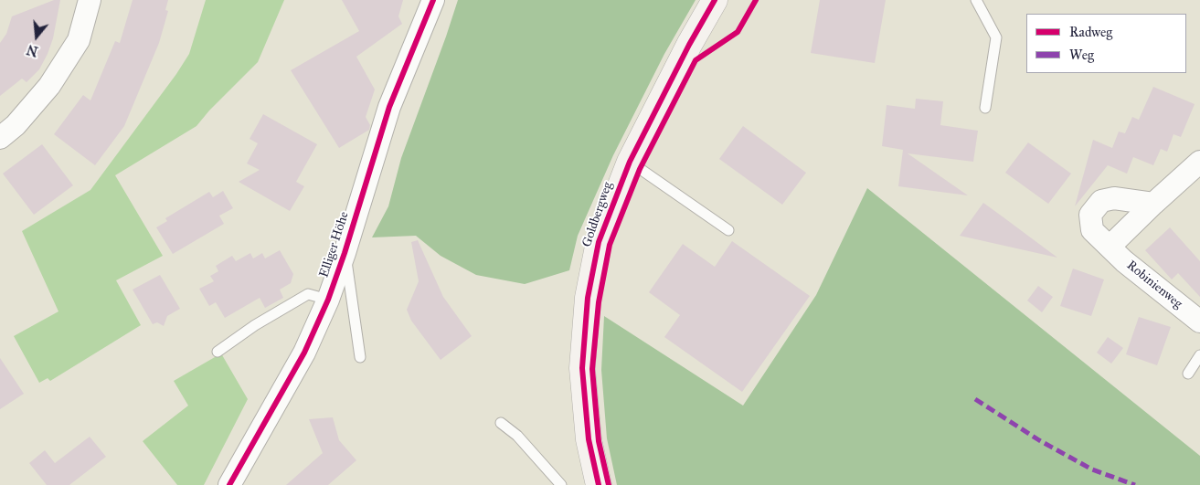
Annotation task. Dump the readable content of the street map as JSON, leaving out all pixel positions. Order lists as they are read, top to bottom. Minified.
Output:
{"streets":{"street":["Goldbergweg","Elliger Höhe","Robinienweg"]},"legend":["Radweg","Weg"],"north":"bottom"}
